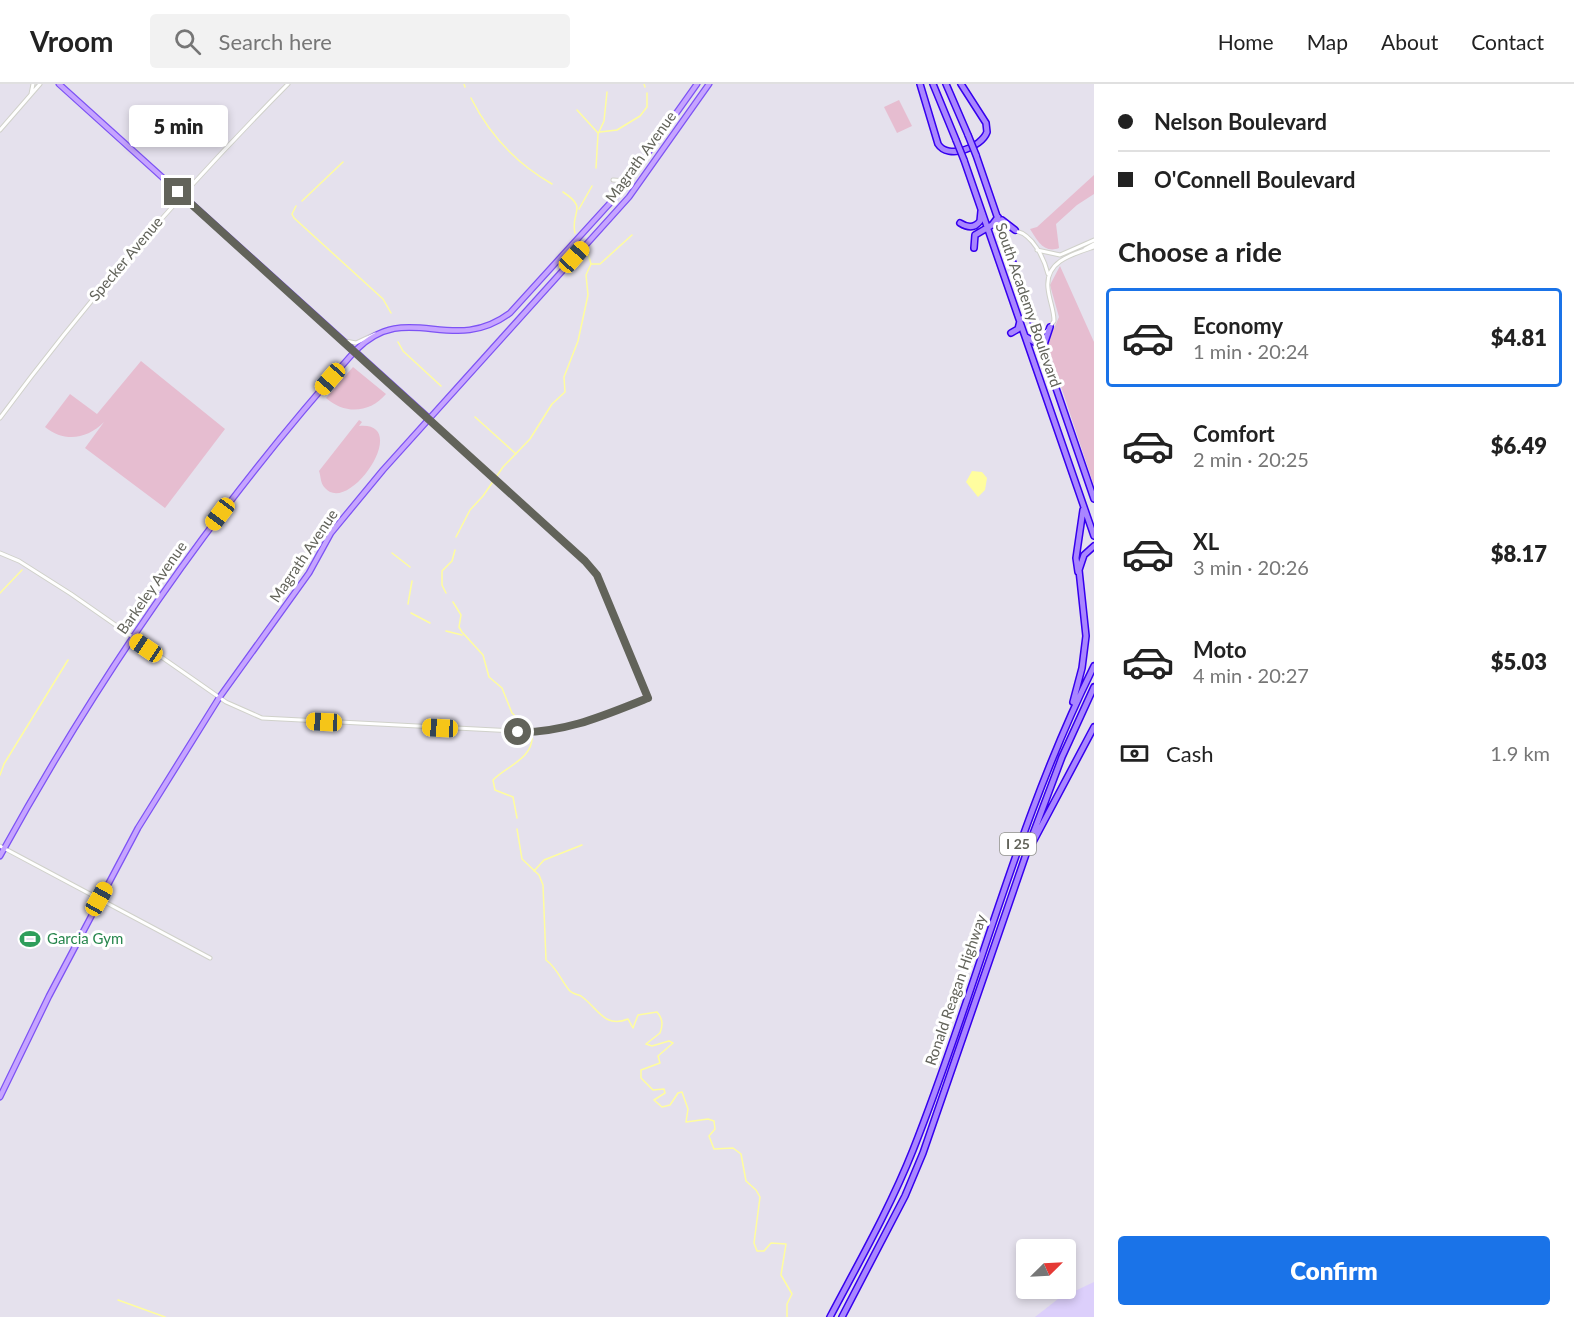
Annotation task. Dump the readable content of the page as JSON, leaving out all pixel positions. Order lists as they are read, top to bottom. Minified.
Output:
{"streets":{"highway":["South Academy Boulevard","I 25","Ronald Reagan Highway"],"main road":["Magrath Avenue","Barkeley Avenue"],"street":["Specker Avenue"]},"places":{"sports":["Garcia Gym"]},"north":"top right","page":{"header":"Vroom","search":"Search here","nav":["Home","Map","About","Contact"],"banner":["Nelson Boulevard","O'Connell Boulevard"],"bubble":"5 min","heading":"Choose a ride","list":[{"name":"Economy","note":"1 min · 20:24","value":"$4.81"},{"name":"Comfort","note":"2 min · 20:25","value":"$6.49"},{"name":"XL","note":"3 min · 20:26","value":"$8.17"},{"name":"Moto","note":"4 min · 20:27","value":"$5.03"}],"pay":["Cash","1.9 km"],"buttons":"Confirm"}}
